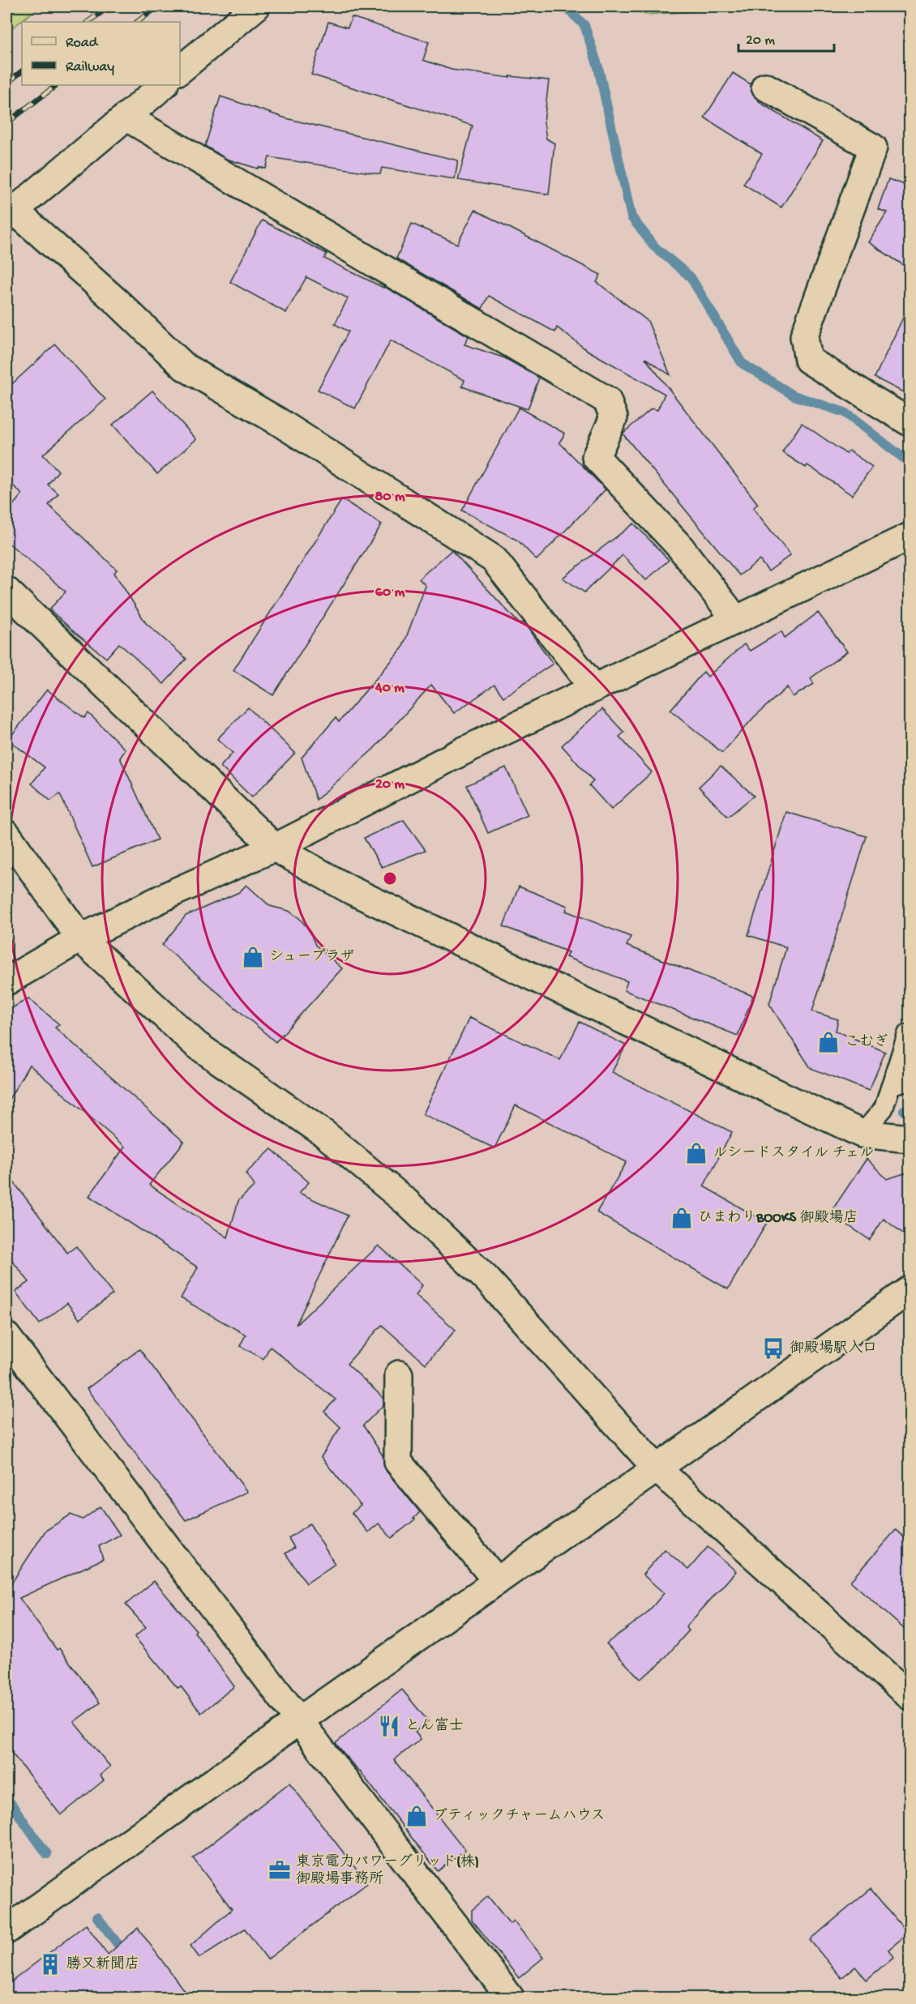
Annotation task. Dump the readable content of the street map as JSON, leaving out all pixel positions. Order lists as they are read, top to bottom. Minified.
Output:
{"places":{"shop":["シュープラザ","こむぎ","ルシードスタイル チェル","ひまわりBOOKS 御殿場店","ブティックチャームハウス"],"bus stop":["御殿場駅入口"],"restaurant":["とん富士"],"office":["東京電力パワーグリッド(株) 御殿場事務所"],"building":["勝又新聞店"]},"legend":["Road","Railway"],"scale_bar":"20 m","rings":["80 m","60 m","40 m","20 m"]}
